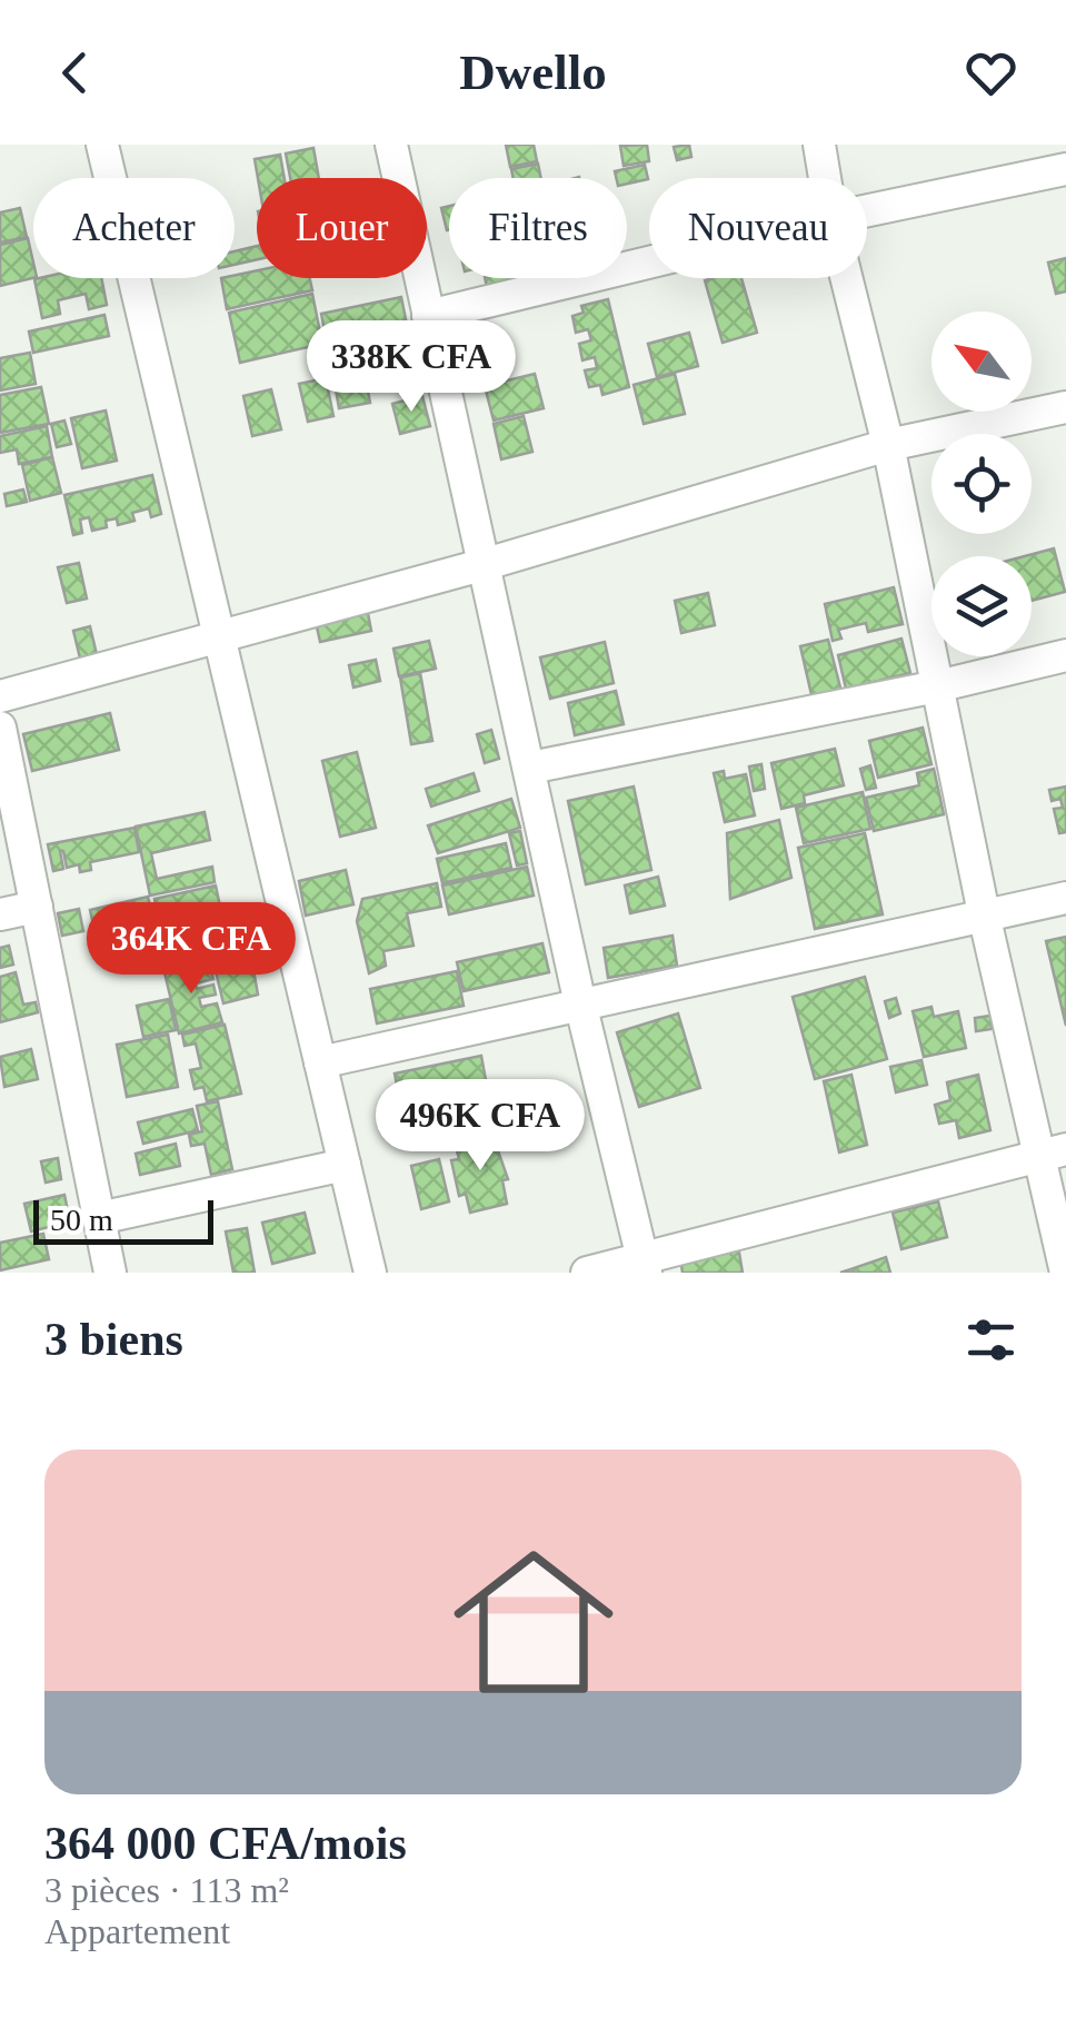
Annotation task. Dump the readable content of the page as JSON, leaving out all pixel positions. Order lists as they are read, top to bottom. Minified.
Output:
{"scale_bar":"50 m","north":"top left","page":{"header":"Dwello","chip":["Acheter","Louer","Filtres","Nouveau"],"price":["338K CFA","364K CFA","496K CFA"],"scale":"50 m","heading":"3 biens","list":[{"name":"364 000 CFA/mois","note":"3 pièces · 113 m² · Appartement"}]}}
